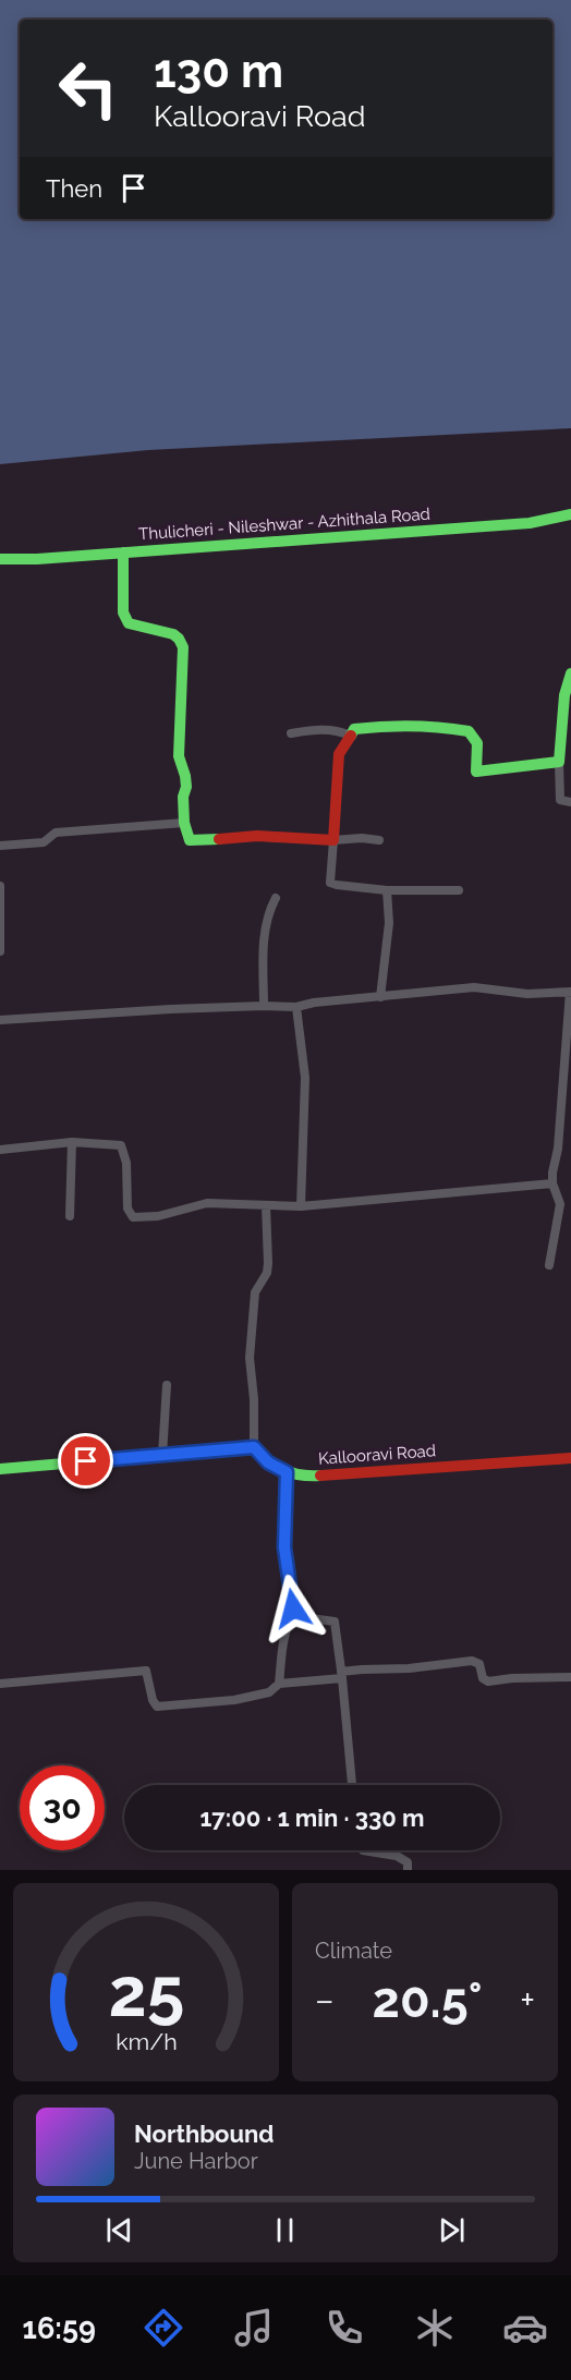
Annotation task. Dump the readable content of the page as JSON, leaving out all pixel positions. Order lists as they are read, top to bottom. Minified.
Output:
{"streets":{"main road":["Thulicheri - Nileshwar - Azhithala Road","Kallooravi Road"]},"page":{"turn":["130 m","Kallooravi Road"],"then":"Then","limit":"30","trip":"17:00 · 1 min · 330 m","tile":"Climate","heat":["−","20.5°","+"],"song":["Northbound","June Harbor"],"tabs":"16:59","gauge":["25","km/h"]}}
